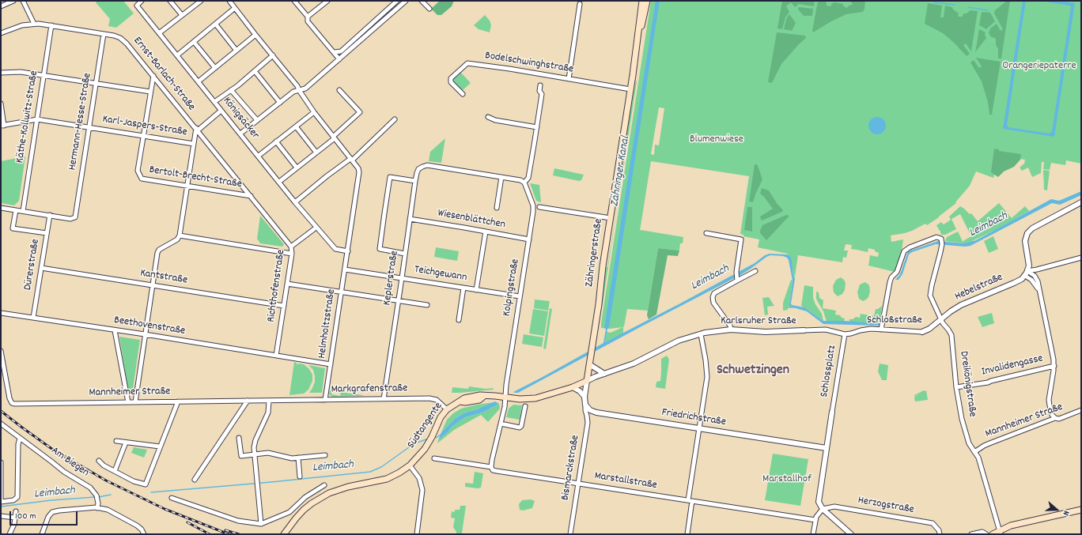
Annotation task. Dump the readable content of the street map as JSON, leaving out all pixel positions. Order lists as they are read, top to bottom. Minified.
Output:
{"streets":{"main road":["Zähringerstraße","Südtangente"],"street":["Bodelschwinghstraße","Ernst-Barlach-Straße","Käthe-Kollwitz-Straße","Königsäcker","Hermann-Hesse-Straße","Karl-Jaspers-Straße","Bertolt-Brecht-Straße","Wiesenblättchen","Dürerstraße","Teichgewann","Kantstraße","Keplerstraße","Richthofenstraße","Kolpingstraße","Hebelstraße","Schloßstraße","Karlsruher Straße","Helmholtzstraße","Beethovenstraße","Invalidengasse","Schlossplatz","Dreikönigstraße","Markgrafenstraße","Mannheimer Straße","Friedrichstraße","Am Biegen","Bismarckstraße","Marstallstraße","Herzogstraße"]},"crossings":[["Bodelschwinghstraße","Zähringerstraße"],["Ernst-Barlach-Straße","Käthe-Kollwitz-Straße"],["Ernst-Barlach-Straße","Hermann-Hesse-Straße"],["Ernst-Barlach-Straße","Bertolt-Brecht-Straße"],["Ernst-Barlach-Straße","Richthofenstraße"],["Käthe-Kollwitz-Straße","Karl-Jaspers-Straße"],["Königsäcker","Helmholtzstraße"],["Hermann-Hesse-Straße","Karl-Jaspers-Straße"],["Hermann-Hesse-Straße","Dürerstraße"],["Karl-Jaspers-Straße","Bertolt-Brecht-Straße"],["Wiesenblättchen","Teichgewann"],["Wiesenblättchen","Keplerstraße"],["Wiesenblättchen","Kolpingstraße"],["Zähringerstraße","Karlsruher Straße"],["Zähringerstraße","Südtangente"],["Dürerstraße","Kantstraße"],["Dürerstraße","Beethovenstraße"],["Teichgewann","Keplerstraße"],["Teichgewann","Kolpingstraße"],["Teichgewann","Helmholtzstraße"],["Kantstraße","Richthofenstraße"],["Keplerstraße","Markgrafenstraße"],["Richthofenstraße","Beethovenstraße"],["Kolpingstraße","Südtangente"],["Kolpingstraße","Marstallstraße"],["Hebelstraße","Schloßstraße"],["Hebelstraße","Dreikönigstraße"],["Schloßstraße","Karlsruher Straße"],["Schloßstraße","Schlossplatz"],["Schloßstraße","Dreikönigstraße"],["Karlsruher Straße","Schlossplatz"],["Karlsruher Straße","Südtangente"],["Helmholtzstraße","Beethovenstraße"],["Helmholtzstraße","Markgrafenstraße"],["Invalidengasse","Dreikönigstraße"],["Dreikönigstraße","Mannheimer Straße"],["Markgrafenstraße","Mannheimer Straße"],["Markgrafenstraße","Südtangente"],["Friedrichstraße","Bismarckstraße"],["Bismarckstraße","Marstallstraße"]],"districts":["Schwetzingen"],"water":["Zähringer Kanal","Leimbach"],"parks":["Orangeriepaterre","Blumenwiese","Marstallhof"],"scale_bar":"100 m","north":"right"}
